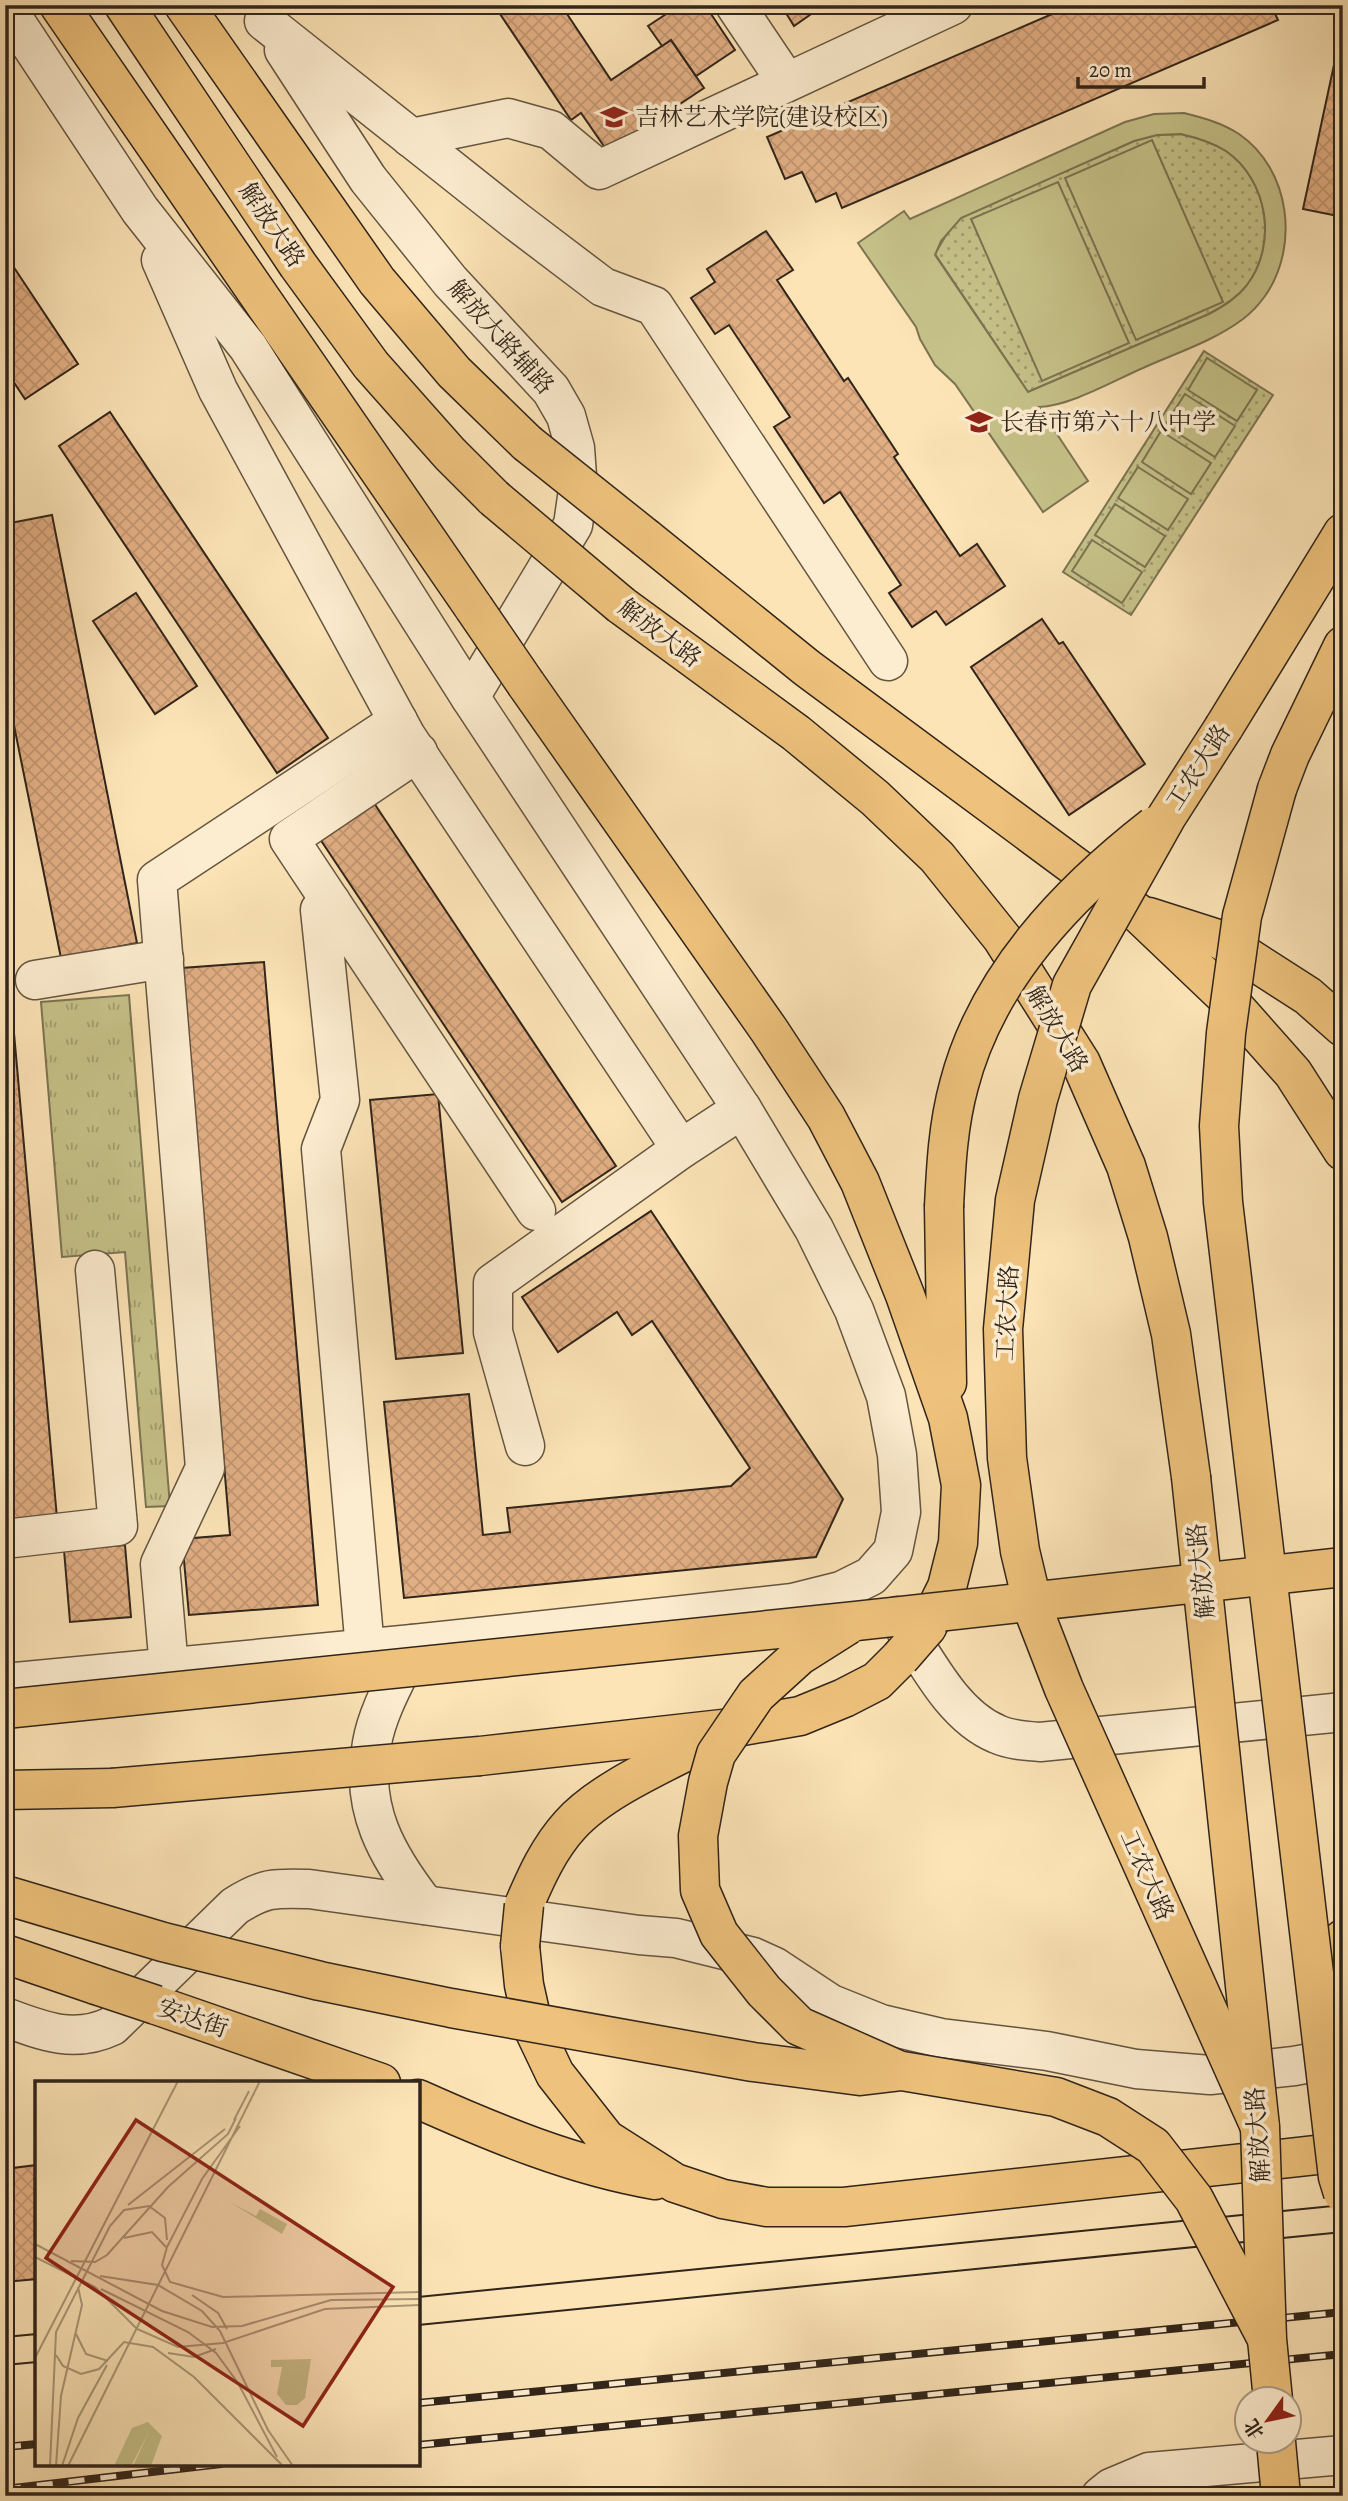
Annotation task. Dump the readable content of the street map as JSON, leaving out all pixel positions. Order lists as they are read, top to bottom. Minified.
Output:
{"streets":{"main road":["解放大路","工农大路","安达街"],"street":["解放大路辅路"]},"crossings":[["解放大路","工农大路"]],"places":{"school or university":["吉林艺术学院(建设校区)","长春市第六十八中学"]},"scale_bar":"20 m","north":"bottom left"}
